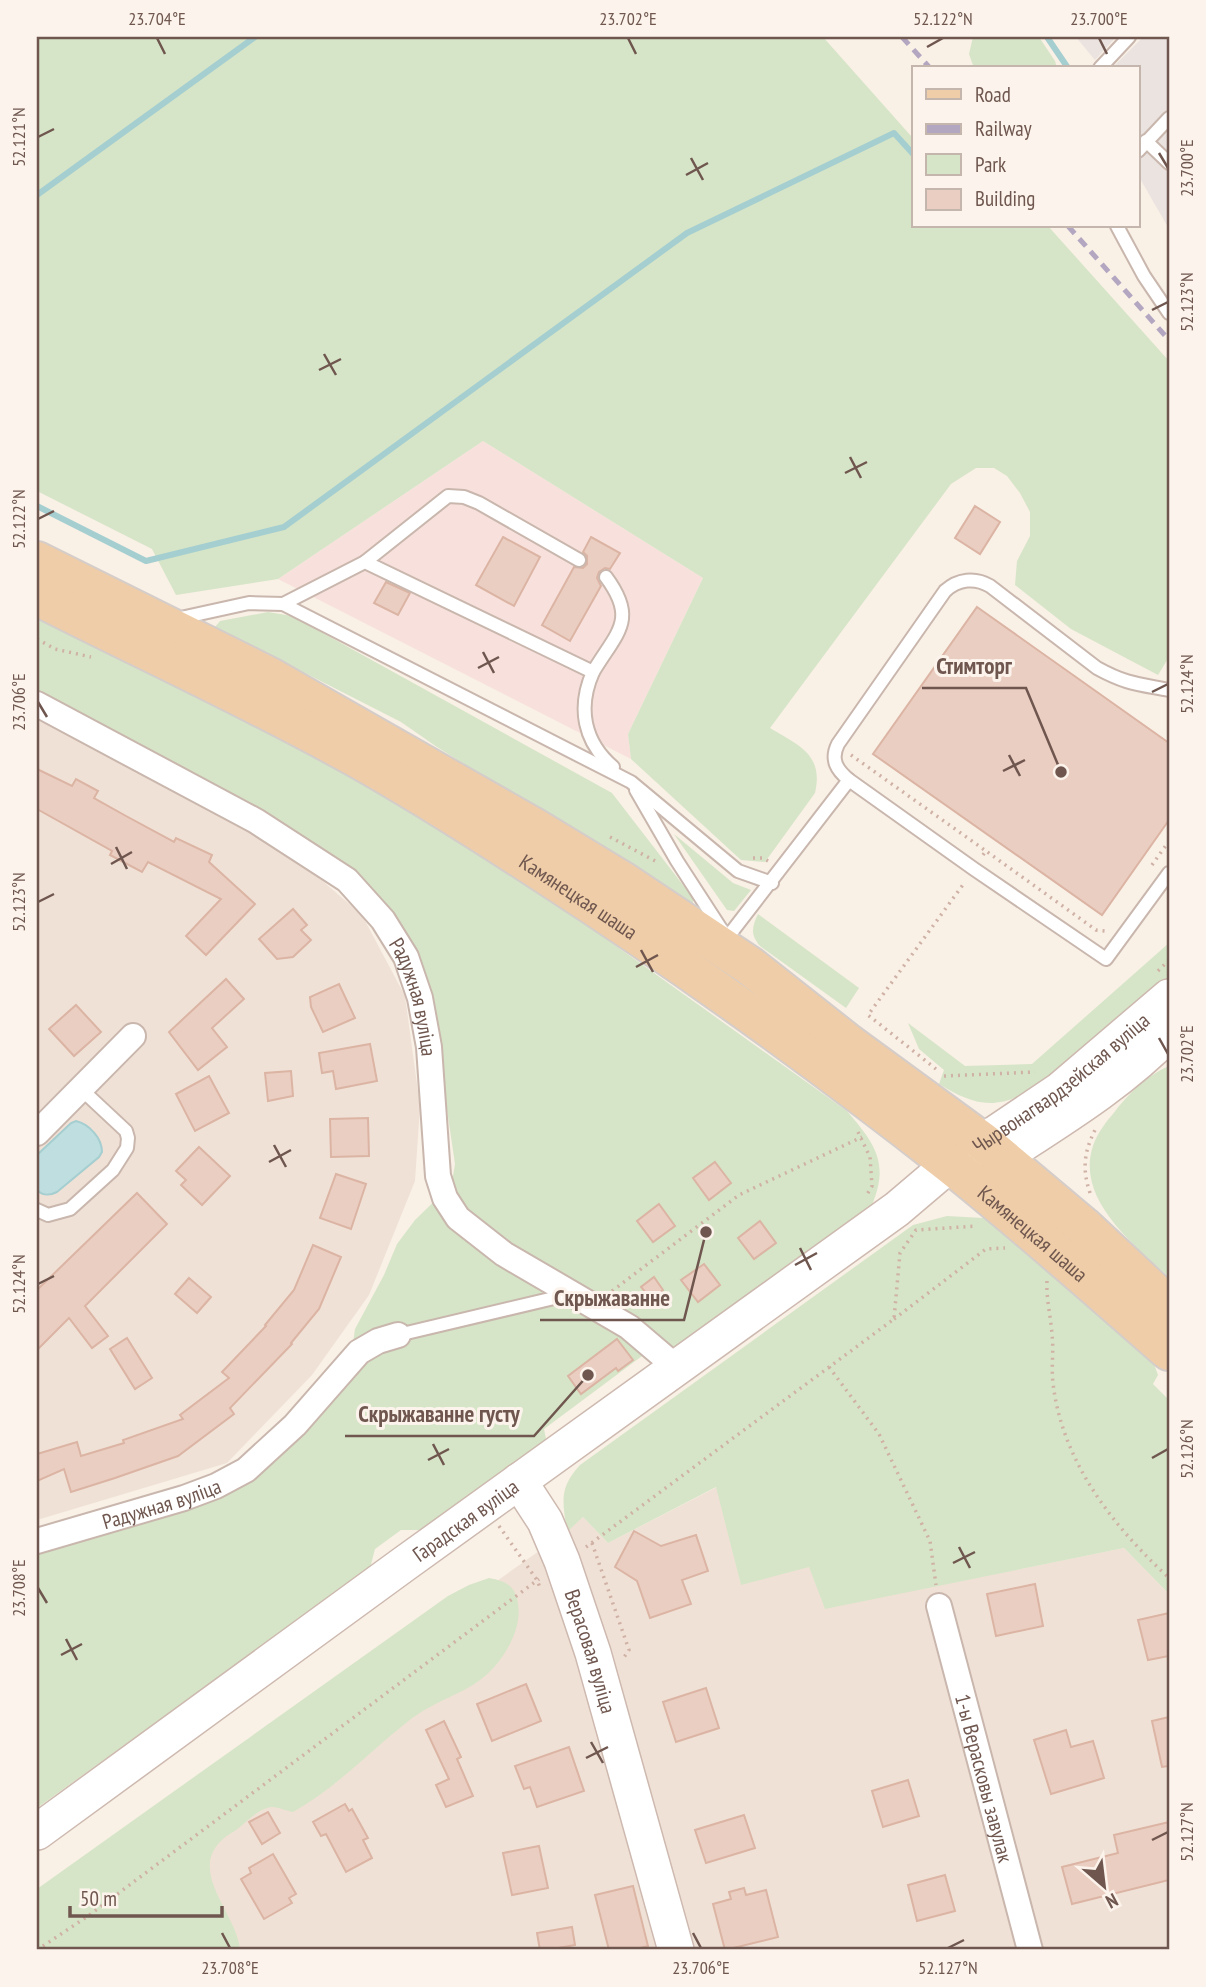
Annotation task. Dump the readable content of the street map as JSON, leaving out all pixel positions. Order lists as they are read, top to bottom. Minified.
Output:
{"streets":{"main road":["Камянецкая шаша","Чырвонагвардзейская вуліца","Гарадская вуліца","Верасовая вуліца"],"street":["Радужная вуліца","1-ы Верасковы завулак"]},"crossings":[["Камянецкая шаша","Чырвонагвардзейская вуліца"],["Камянецкая шаша","Гарадская вуліца"],["Радужная вуліца","Гарадская вуліца"],["Чырвонагвардзейская вуліца","Гарадская вуліца"],["Гарадская вуліца","Верасовая вуліца"]],"places":["Стимторг","Скрыжаванне","Скрыжаванне густу"],"legend":["Road","Railway","Park","Building"],"scale_bar":"50 m","north":"bottom right","coordinates":["23.704°E","23.702°E","52.122°N","23.700°E","52.121°N","52.123°N","52.124°N","23.706°E","52.126°N","23.708°E","52.127°N"]}
